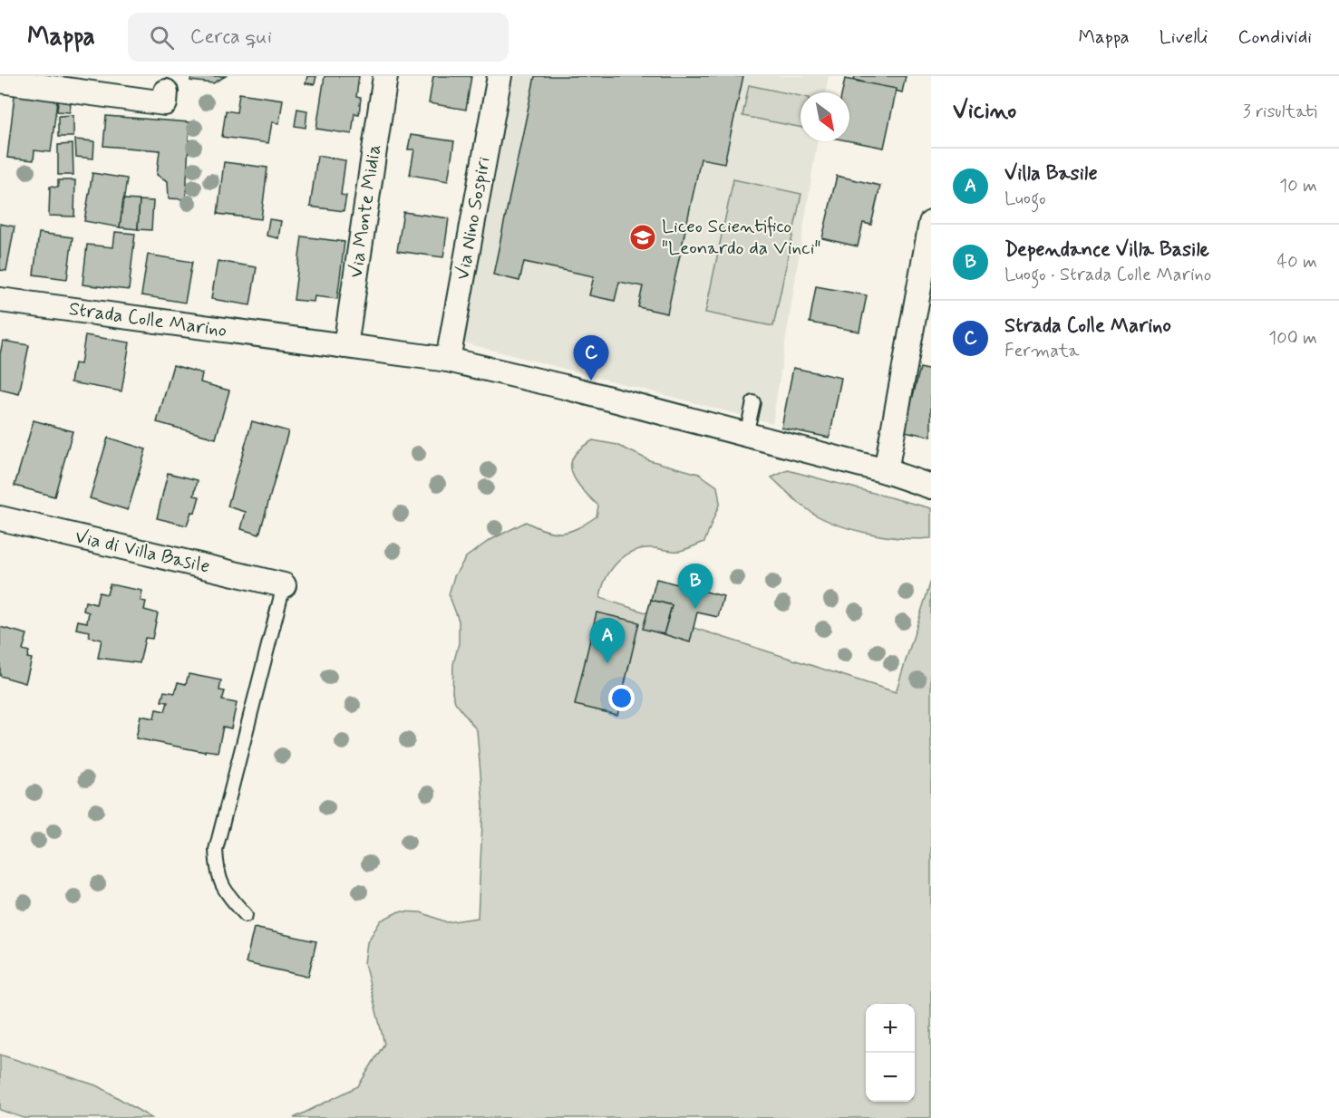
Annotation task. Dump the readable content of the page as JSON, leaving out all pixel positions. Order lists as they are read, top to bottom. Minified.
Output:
{"streets":{"street":["Via Monte Midia","Via Nino Sospiri","Strada Colle Marino","Via di Villa Basile"]},"crossings":[["Via Monte Midia","Strada Colle Marino"],["Via Nino Sospiri","Strada Colle Marino"]],"places":{"school or university":["Liceo Scientifico \"Leonardo da Vinci\""]},"north":"bottom right","page":{"header":"Mappa","search":"Cerca qui","nav":["Mappa","Livelli","Condividi"],"heading":["Vicino","3 risultati"],"list":[{"mark":"A","name":"Villa Basile","note":"Luogo","value":"10 m"},{"mark":"B","name":"Dependance Villa Basile","note":"Luogo · Strada Colle Marino","value":"40 m"},{"mark":"C","name":"Strada Colle Marino","note":"Fermata","value":"100 m"}],"pins":["C","B","A"],"map_buttons":["+","−"]}}
